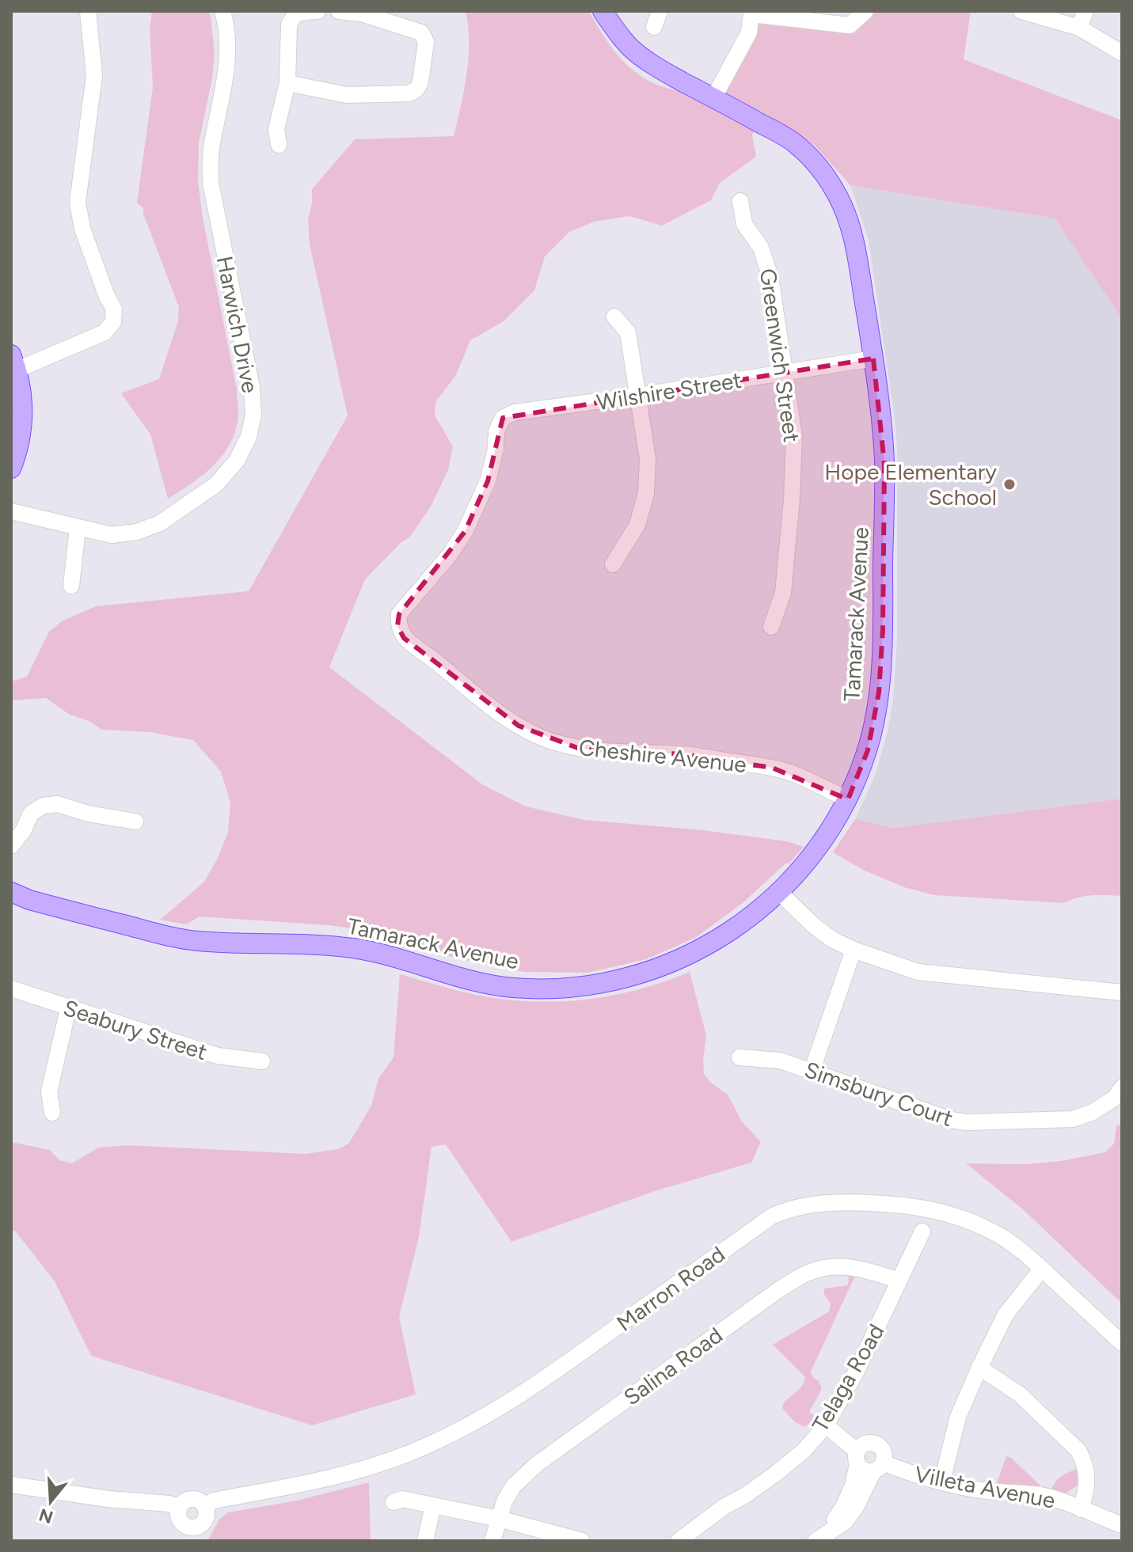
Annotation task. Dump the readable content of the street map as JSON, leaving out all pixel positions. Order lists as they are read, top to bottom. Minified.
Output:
{"streets":{"main road":["Tamarack Avenue"],"street":["Harwich Drive","Greenwich Street","Wilshire Street","Cheshire Avenue","Seabury Street","Simsbury Court","Marron Road","Salina Road","Telaga Road","Villeta Avenue"]},"crossings":[["Greenwich Street","Wilshire Street"],["Wilshire Street","Tamarack Avenue"],["Wilshire Street","Cheshire Avenue"],["Tamarack Avenue","Cheshire Avenue"],["Salina Road","Telaga Road"]],"places":["Hope Elementary School"],"north":"bottom"}
